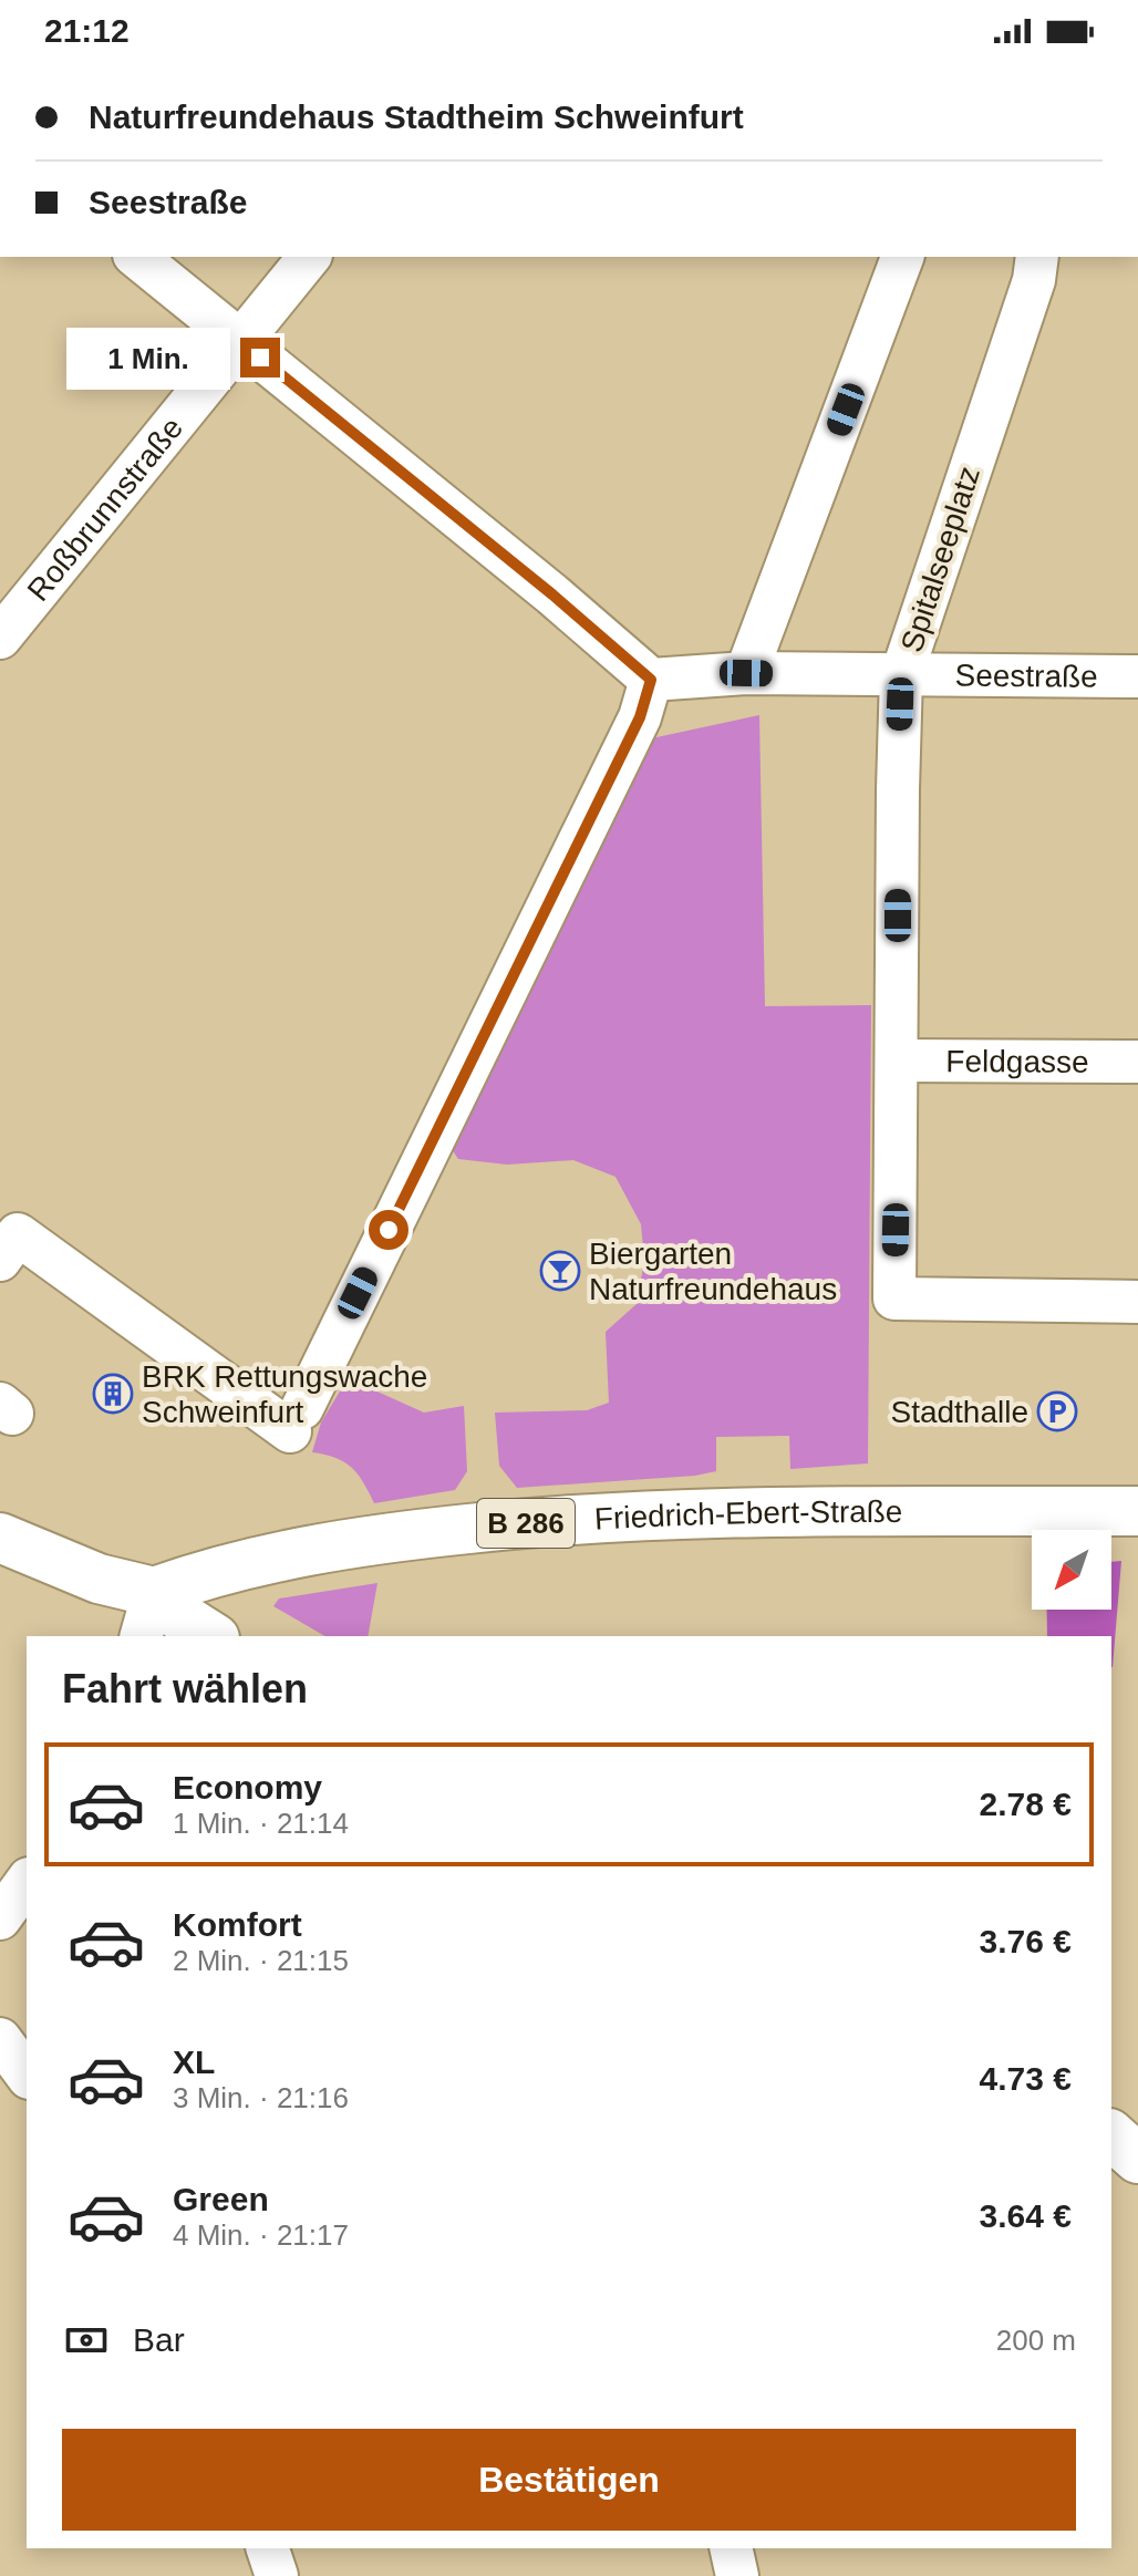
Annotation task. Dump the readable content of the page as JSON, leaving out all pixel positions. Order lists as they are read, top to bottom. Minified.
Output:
{"streets":{"main road":["Friedrich-Ebert-Straße","B 286"],"street":["Roßbrunnstraße","Spitalseeplatz","Seestraße","Feldgasse"]},"crossings":[["Spitalseeplatz","Seestraße"],["Spitalseeplatz","Feldgasse"]],"places":{"bar":["Biergarten Naturfreundehaus"],"building":["BRK Rettungswache Schweinfurt"],"parking":["Stadthalle"]},"north":"bottom left","page":{"status":"21:12","banner":["Naturfreundehaus Stadtheim Schweinfurt","Seestraße"],"bubble":"1 Min.","heading":"Fahrt wählen","list":[{"name":"Economy","note":"1 Min. · 21:14","value":"2.78 €"},{"name":"Komfort","note":"2 Min. · 21:15","value":"3.76 €"},{"name":"XL","note":"3 Min. · 21:16","value":"4.73 €"},{"name":"Green","note":"4 Min. · 21:17","value":"3.64 €"}],"pay":["Bar","200 m"],"buttons":"Bestätigen"}}
